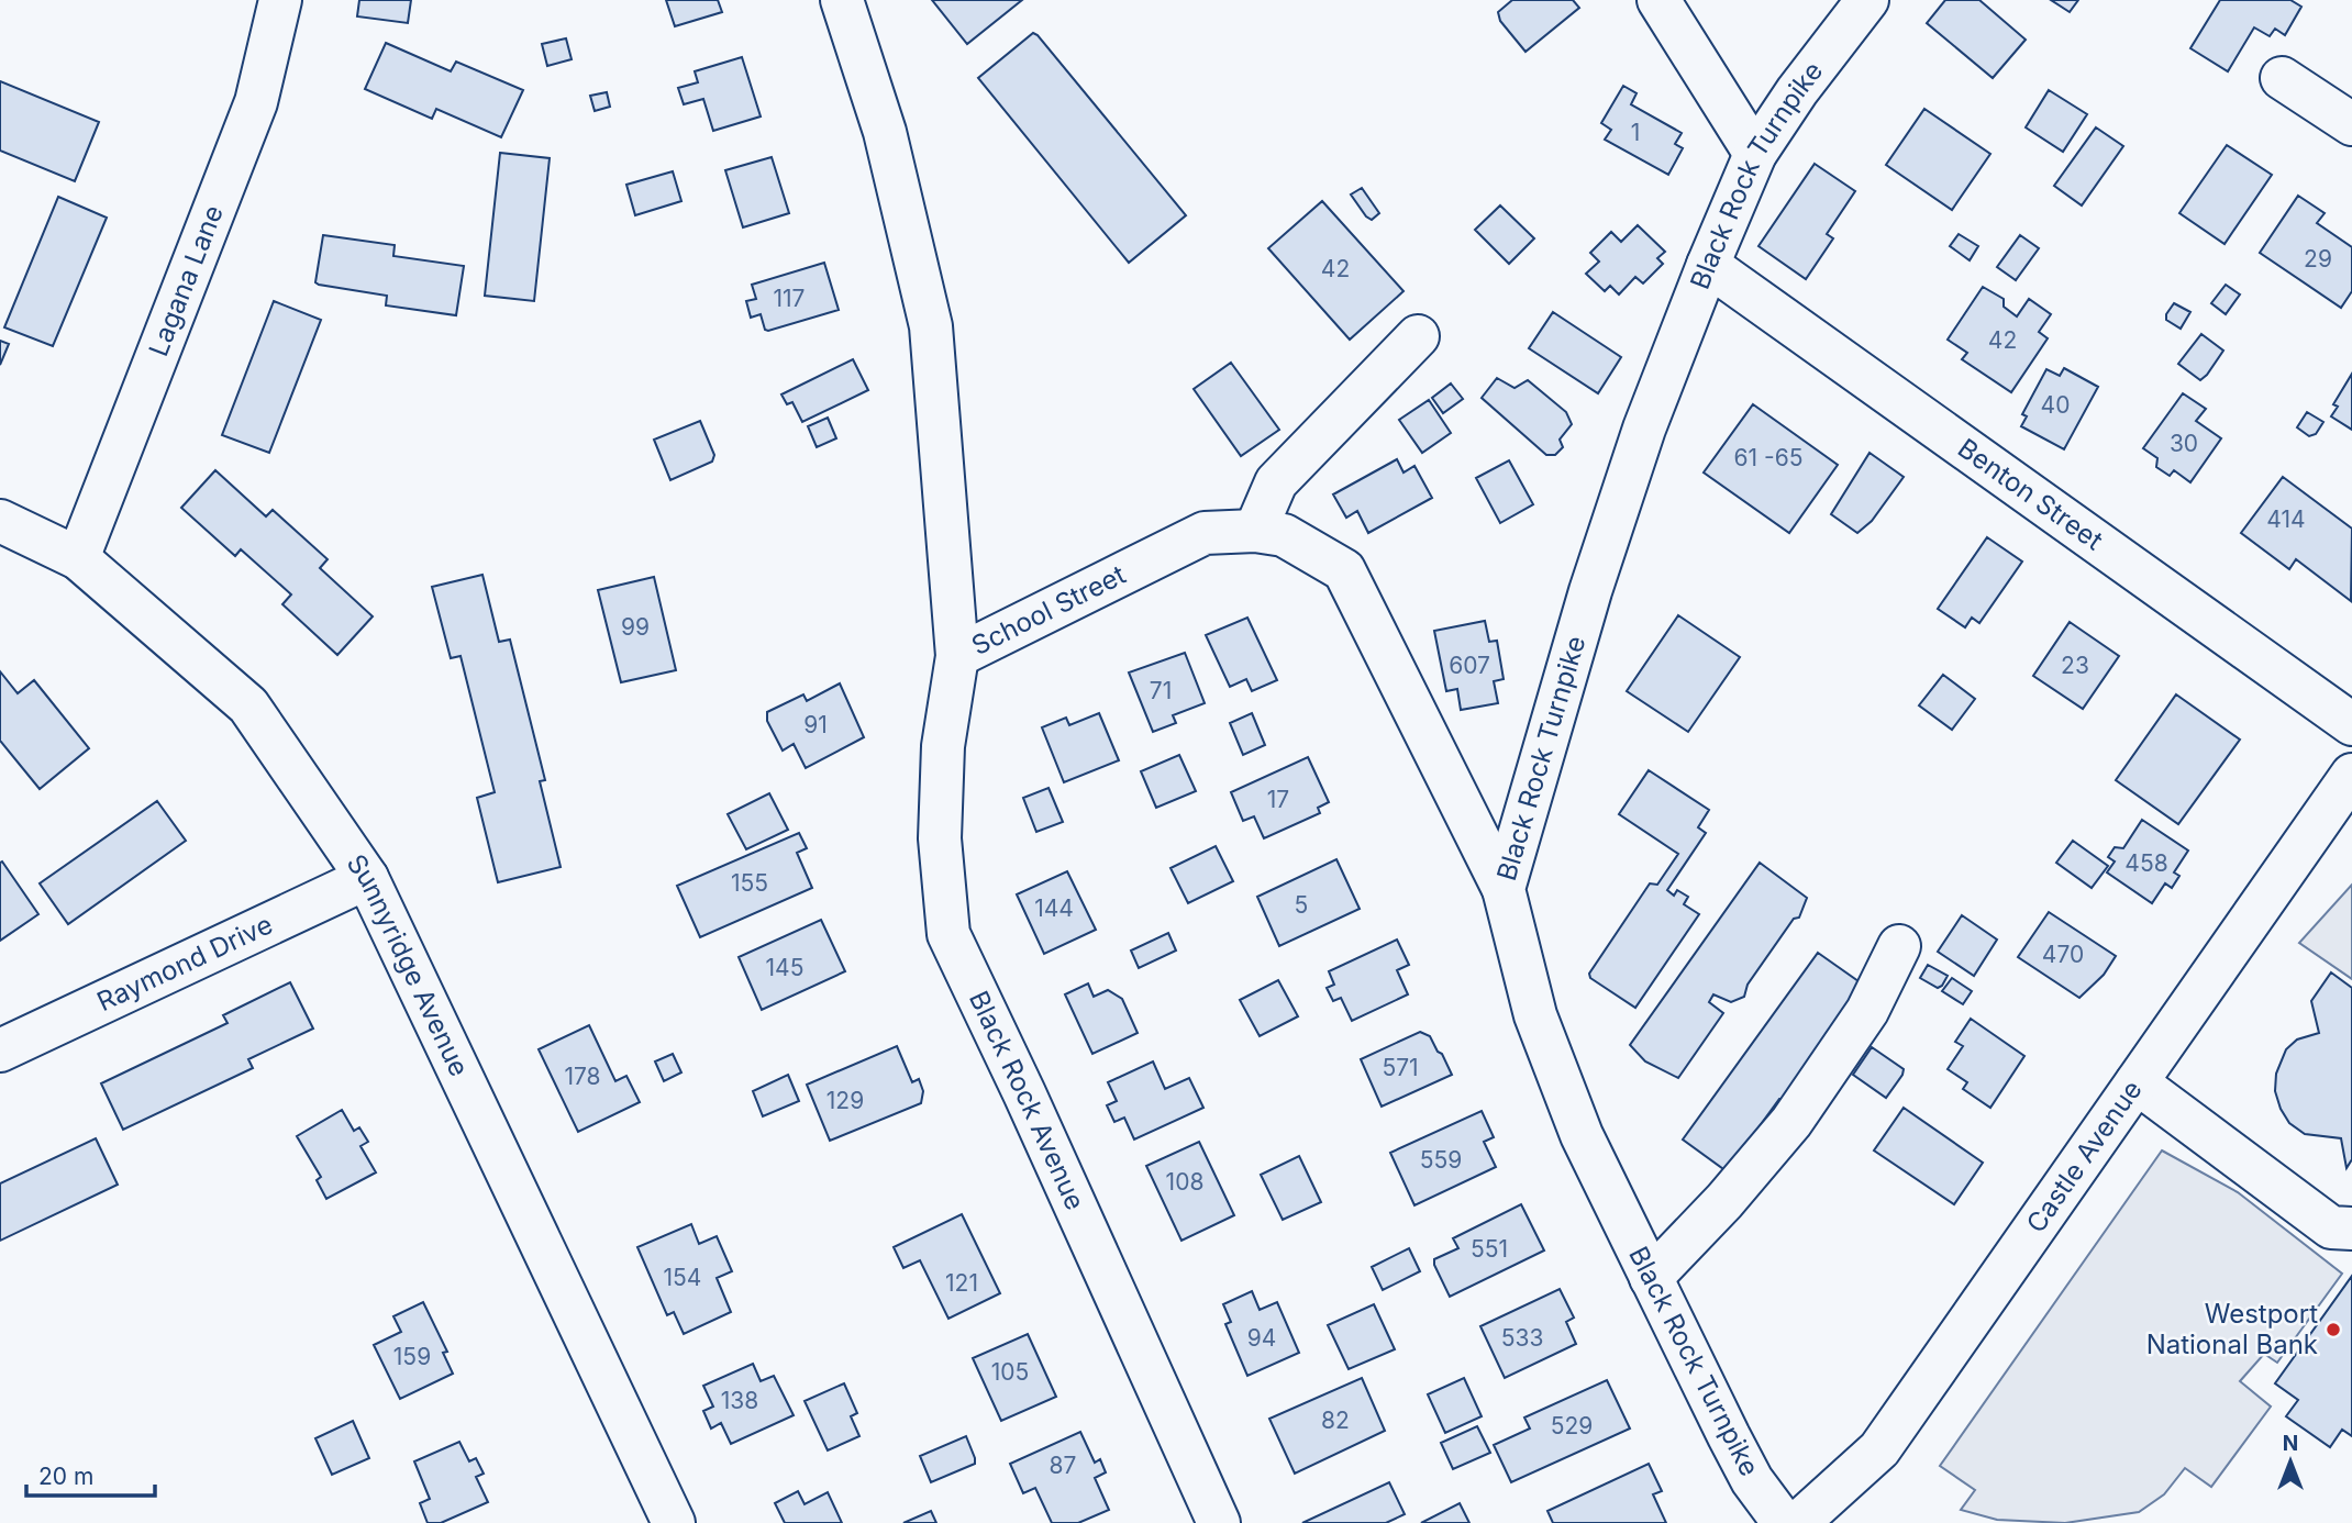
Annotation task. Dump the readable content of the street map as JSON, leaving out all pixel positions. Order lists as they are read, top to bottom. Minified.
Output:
{"streets":{"street":["Black Rock Turnpike","Lagana Lane","Benton Street","School Street","Raymond Drive","Sunnyridge Avenue","Black Rock Avenue","Castle Avenue"]},"crossings":[["Black Rock Turnpike","Benton Street"],["Black Rock Turnpike","School Street"],["Lagana Lane","Sunnyridge Avenue"],["School Street","Black Rock Avenue"],["Raymond Drive","Sunnyridge Avenue"]],"places":["Westport National Bank"],"house_numbers":["1","29","42","117","42","40","30","61 -65","414","99","607","23","71","91","17","458","155","5","144","470","145","571","178","129","559","108","551","154","121","94","533","159","105","138","82","529","87"],"scale_bar":"20 m","north":"top"}
